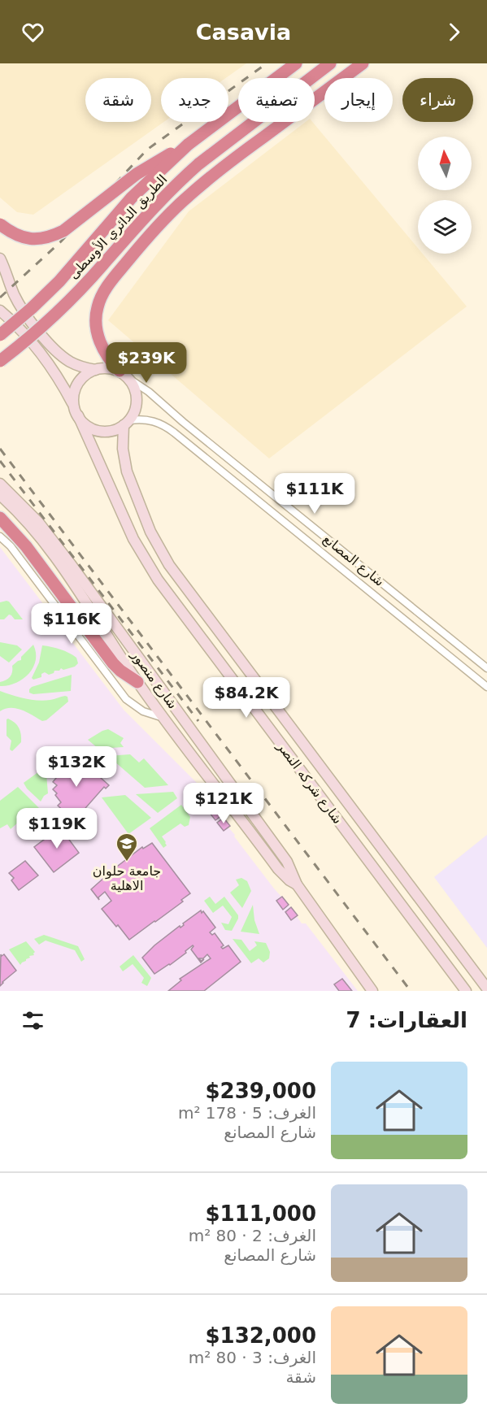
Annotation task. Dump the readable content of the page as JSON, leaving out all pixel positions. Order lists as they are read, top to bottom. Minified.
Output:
{"streets":{"highway":["الطريق الدائري الأوسطى"],"street":["شارع المصانع","شارع منصور","شارع شركه النصر"]},"crossings":[["شارع المصانع","شارع شركه النصر"]],"places":{"school or university":["جامعة حلوان الاهلية"]},"north":"top","page":{"header":"Casavia","chip":["شراء","إيجار","تصفية","جديد","شقة"],"price":["$239K","$111K","$116K","$84.2K","$132K","$121K","$119K"],"heading":"العقارات: 7","list":[{"name":"$239,000","note":"الغرف: 5 · 178 m² · شارع المصانع"},{"name":"$111,000","note":"الغرف: 2 · 80 m² · شارع المصانع"},{"name":"$132,000","note":"الغرف: 3 · 80 m² · شقة"}]}}
